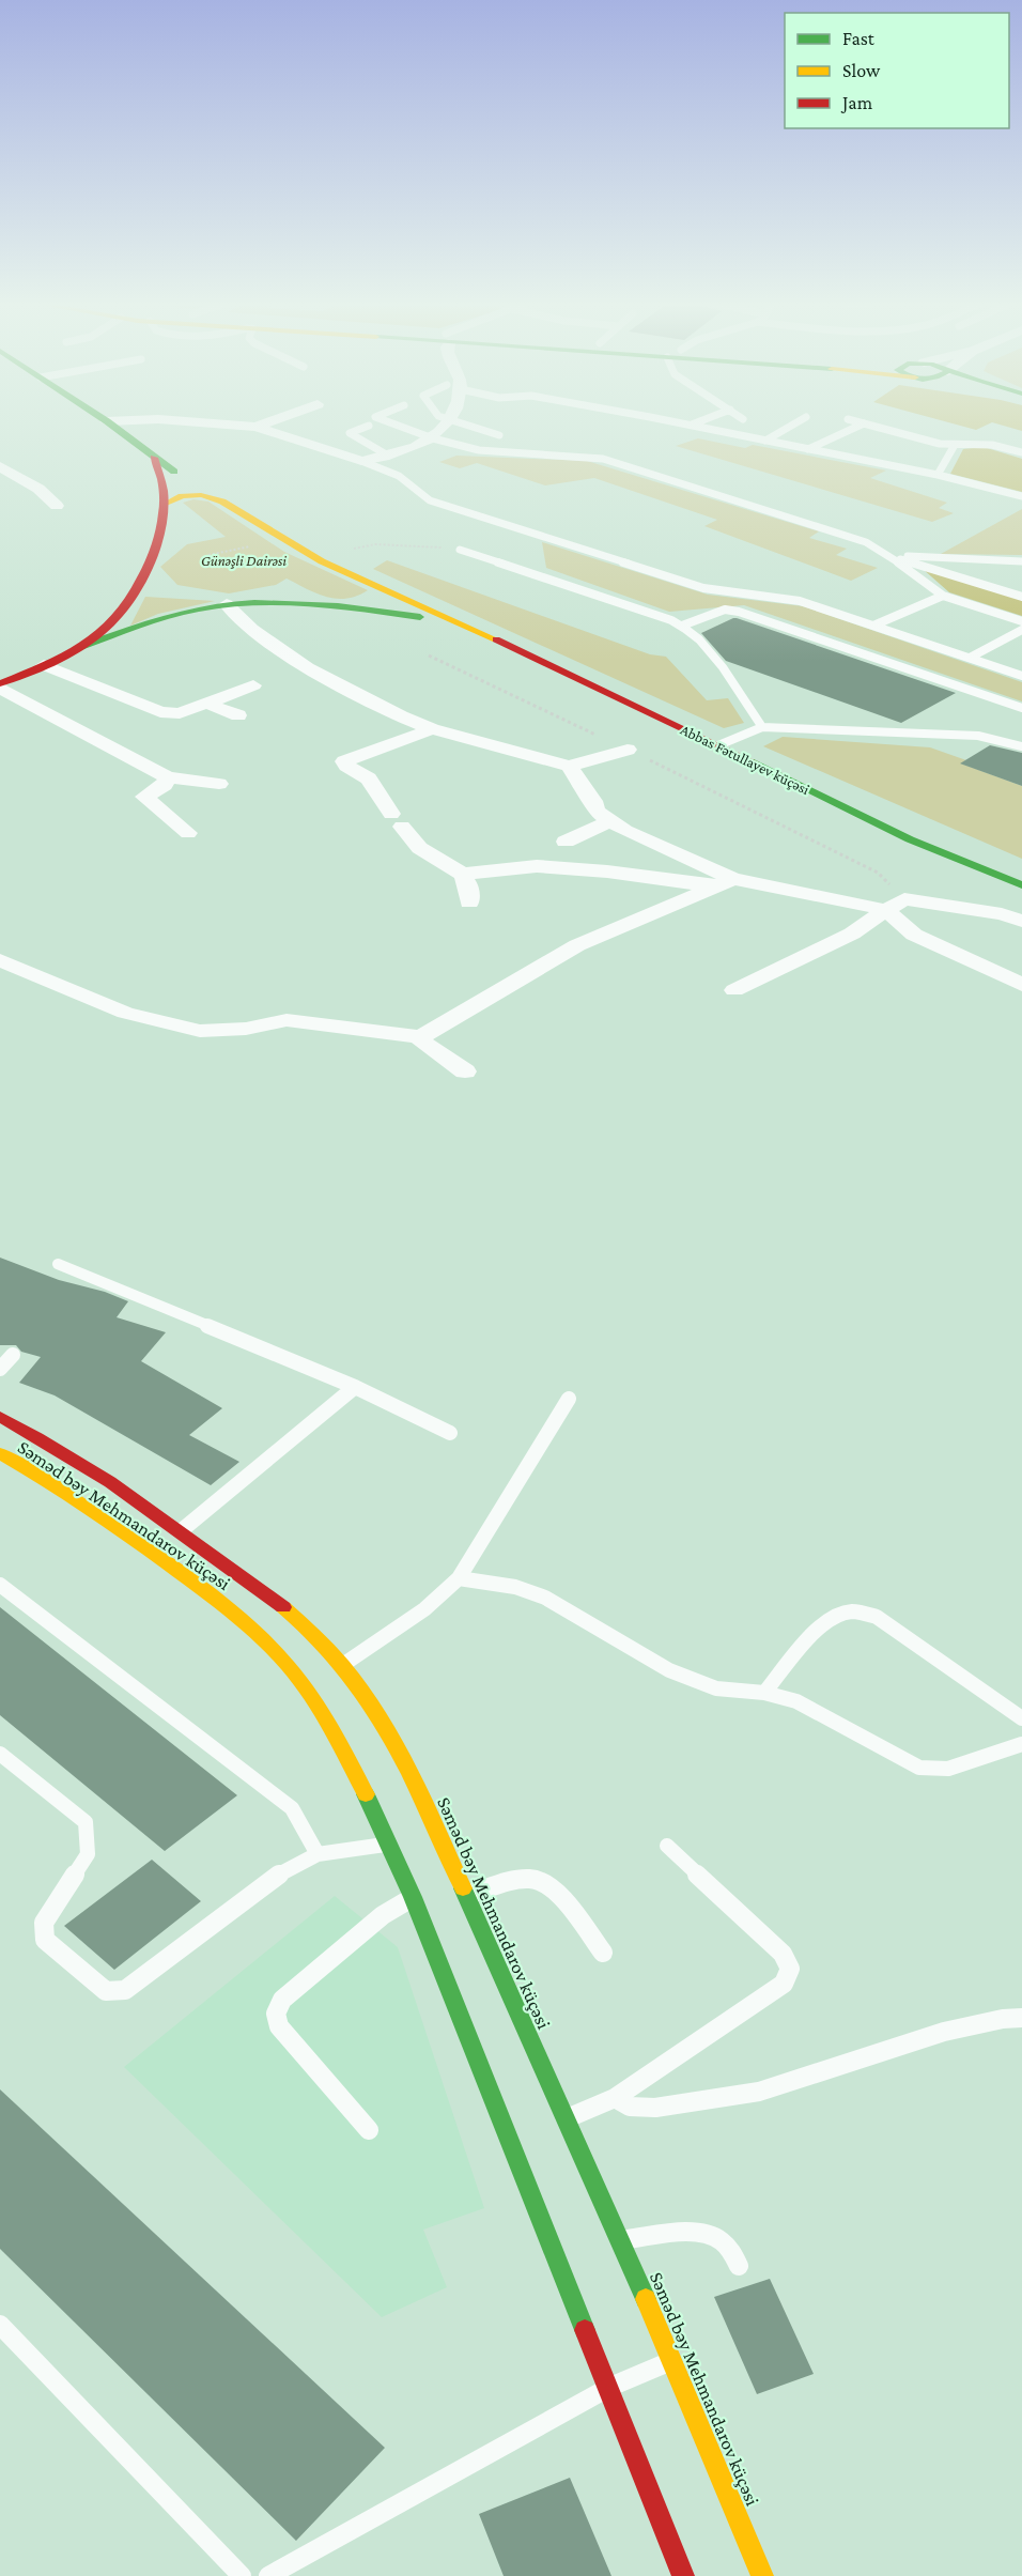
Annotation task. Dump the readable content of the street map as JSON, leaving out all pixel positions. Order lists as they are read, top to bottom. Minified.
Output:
{"streets":{"main road":["Abbas Fətullayev küçəsi","Səməd bəy Mehmandarov küçəsi"]},"parks":["Günəşli Dairəsi"],"legend":["Fast","Slow","Jam"]}
